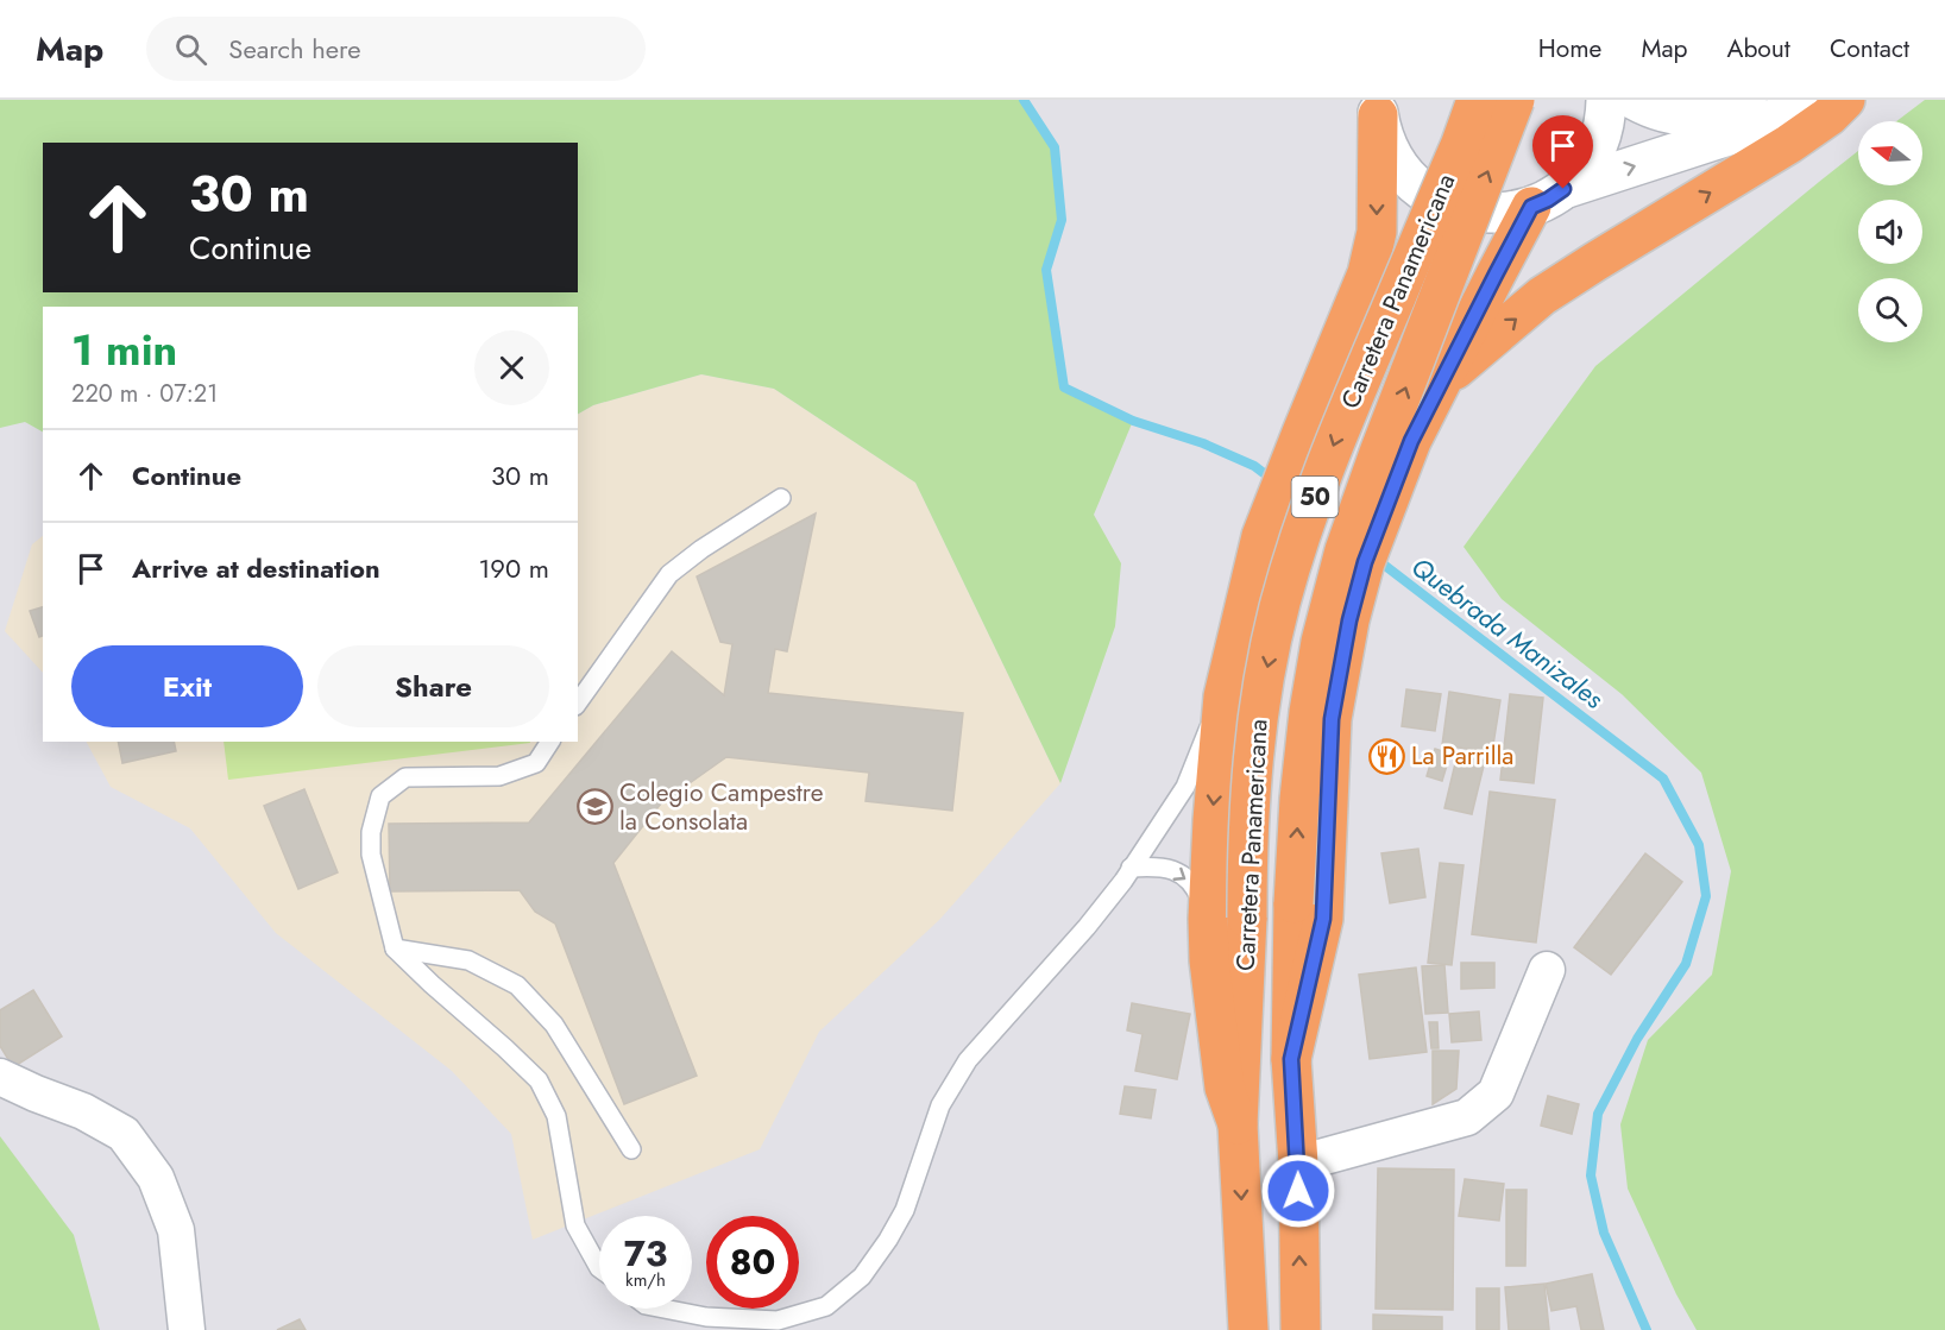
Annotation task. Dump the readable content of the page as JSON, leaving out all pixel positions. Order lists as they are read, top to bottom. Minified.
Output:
{"streets":{"highway":["Carretera Panamericana","50"]},"water":["Quebrada Manizales"],"places":{"restaurant":["La Parrilla"],"school or university":["Colegio Campestre la Consolata"]},"north":"left","page":{"header":"Map","search":"Search here","nav":["Home","Map","About","Contact"],"turn":["30 m","Continue"],"heading":["1 min","220 m · 07:21"],"list":[{"name":"Continue","value":"30 m"},{"name":"Arrive at destination","value":"190 m"}],"buttons":["Exit","Share"],"speed":"73 km/h","limit":"80"}}
